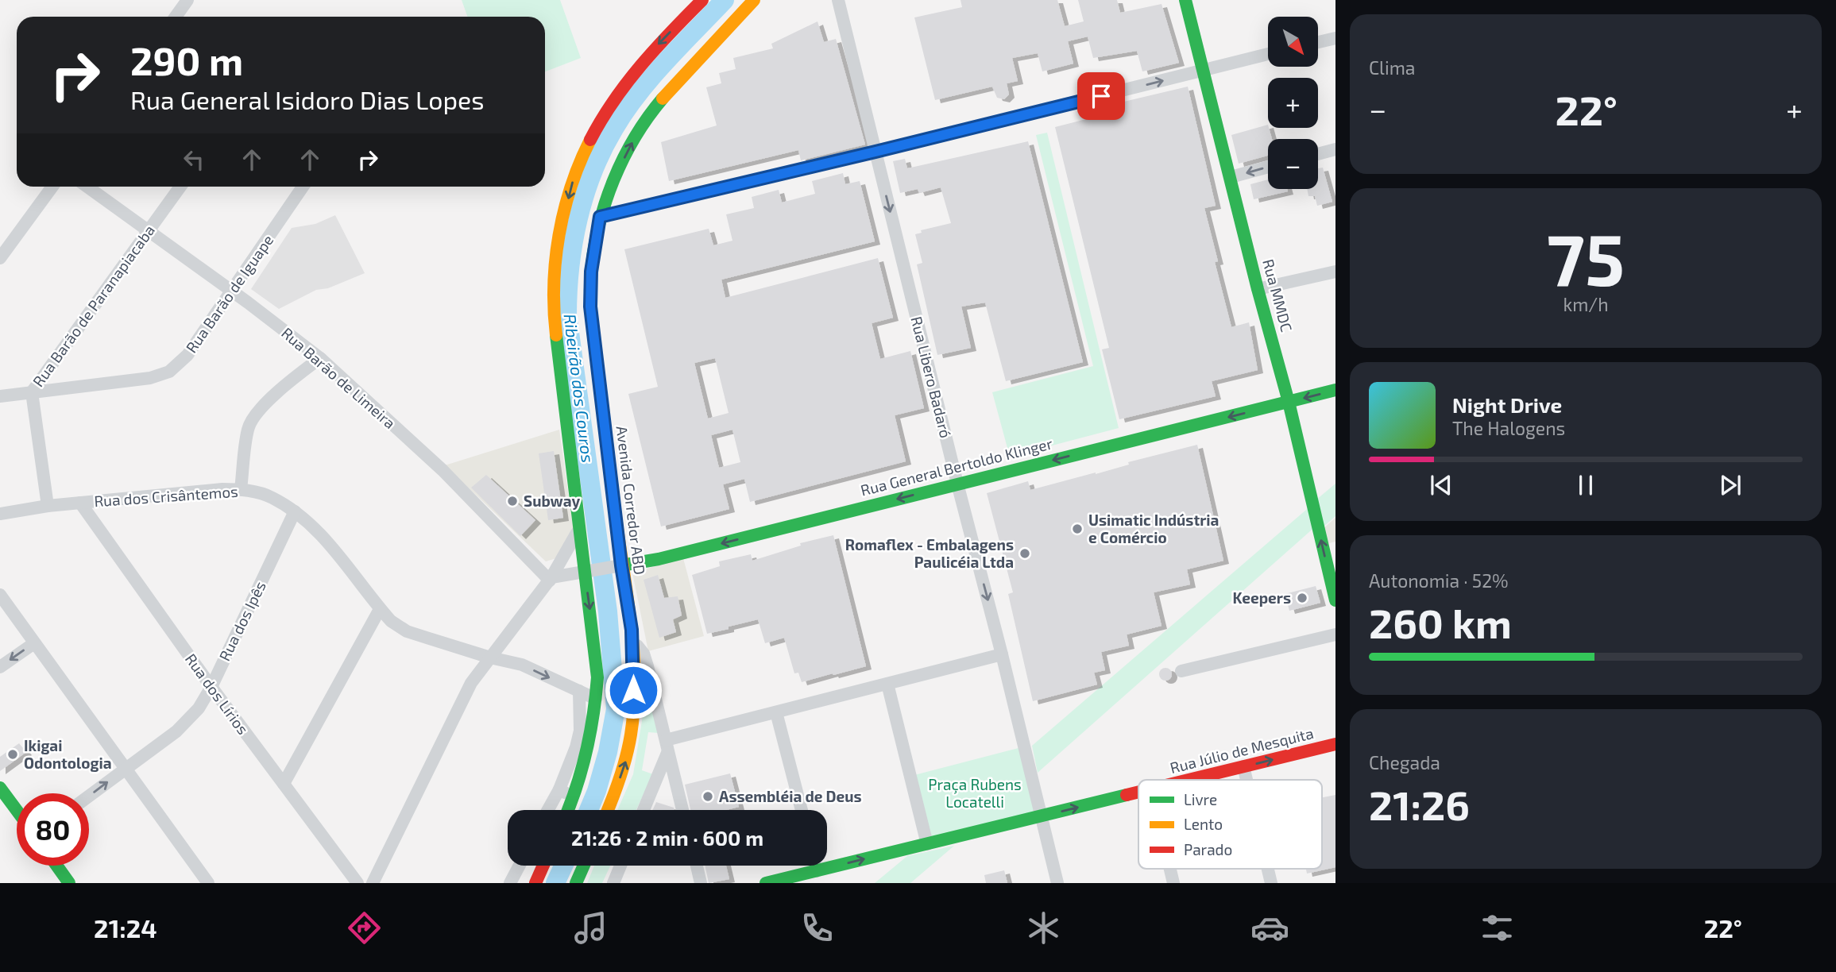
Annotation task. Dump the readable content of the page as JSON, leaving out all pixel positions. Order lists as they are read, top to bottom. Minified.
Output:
{"streets":{"main road":["Rua MMDC","Rua General Bertoldo Klinger","Avenida Corredor ABD","Rua Júlio de Mesquita"],"street":["Rua Barão de Iguape","Rua Barão de Paranapiacaba","Rua Libero Badaró","Rua Barão de Limeira","Rua dos Crisântemos","Rua dos Ipês","Rua dos Lírios"]},"crossings":[["Rua Barão de Iguape","Rua Barão de Paranapiacaba"],["Rua Barão de Iguape","Rua Barão de Limeira"],["Rua MMDC","Rua General Bertoldo Klinger"],["Rua Barão de Paranapiacaba","Rua Barão de Limeira"],["Rua Barão de Paranapiacaba","Rua dos Crisântemos"],["Rua Libero Badaró","Rua General Bertoldo Klinger"],["Rua Libero Badaró","Rua Júlio de Mesquita"],["Rua Barão de Limeira","Rua General Bertoldo Klinger"],["Rua General Bertoldo Klinger","Avenida Corredor ABD"],["Rua dos Crisântemos","Rua dos Ipês"],["Rua dos Crisântemos","Rua dos Lírios"],["Rua dos Ipês","Rua dos Lírios"]],"one_way":["Rua Libero Badaró","Rua General Bertoldo Klinger","Rua Júlio de Mesquita"],"water":["Ribeirão dos Couros"],"parks":["Praça Rubens Locatelli"],"places":["Subway","Usimatic Indústria e Comércio","Romaflex - Embalagens Paulicéia Ltda","Keepers","Ikigai Odontologia","Assembléia de Deus"],"legend":["Livre","Lento","Parado"],"north":"bottom right","page":{"tile":["Clima",["75","km/h"],["Autonomia · 52%","260 km"],["Chegada","21:26"]],"map_buttons":["+","−"],"turn":["290 m","Rua General Isidoro Dias Lopes"],"heat":["−","22°","+"],"song":["Night Drive","The Halogens"],"limit":"80","trip":"21:26 · 2 min · 600 m","tabs":["21:24","22°"]}}
